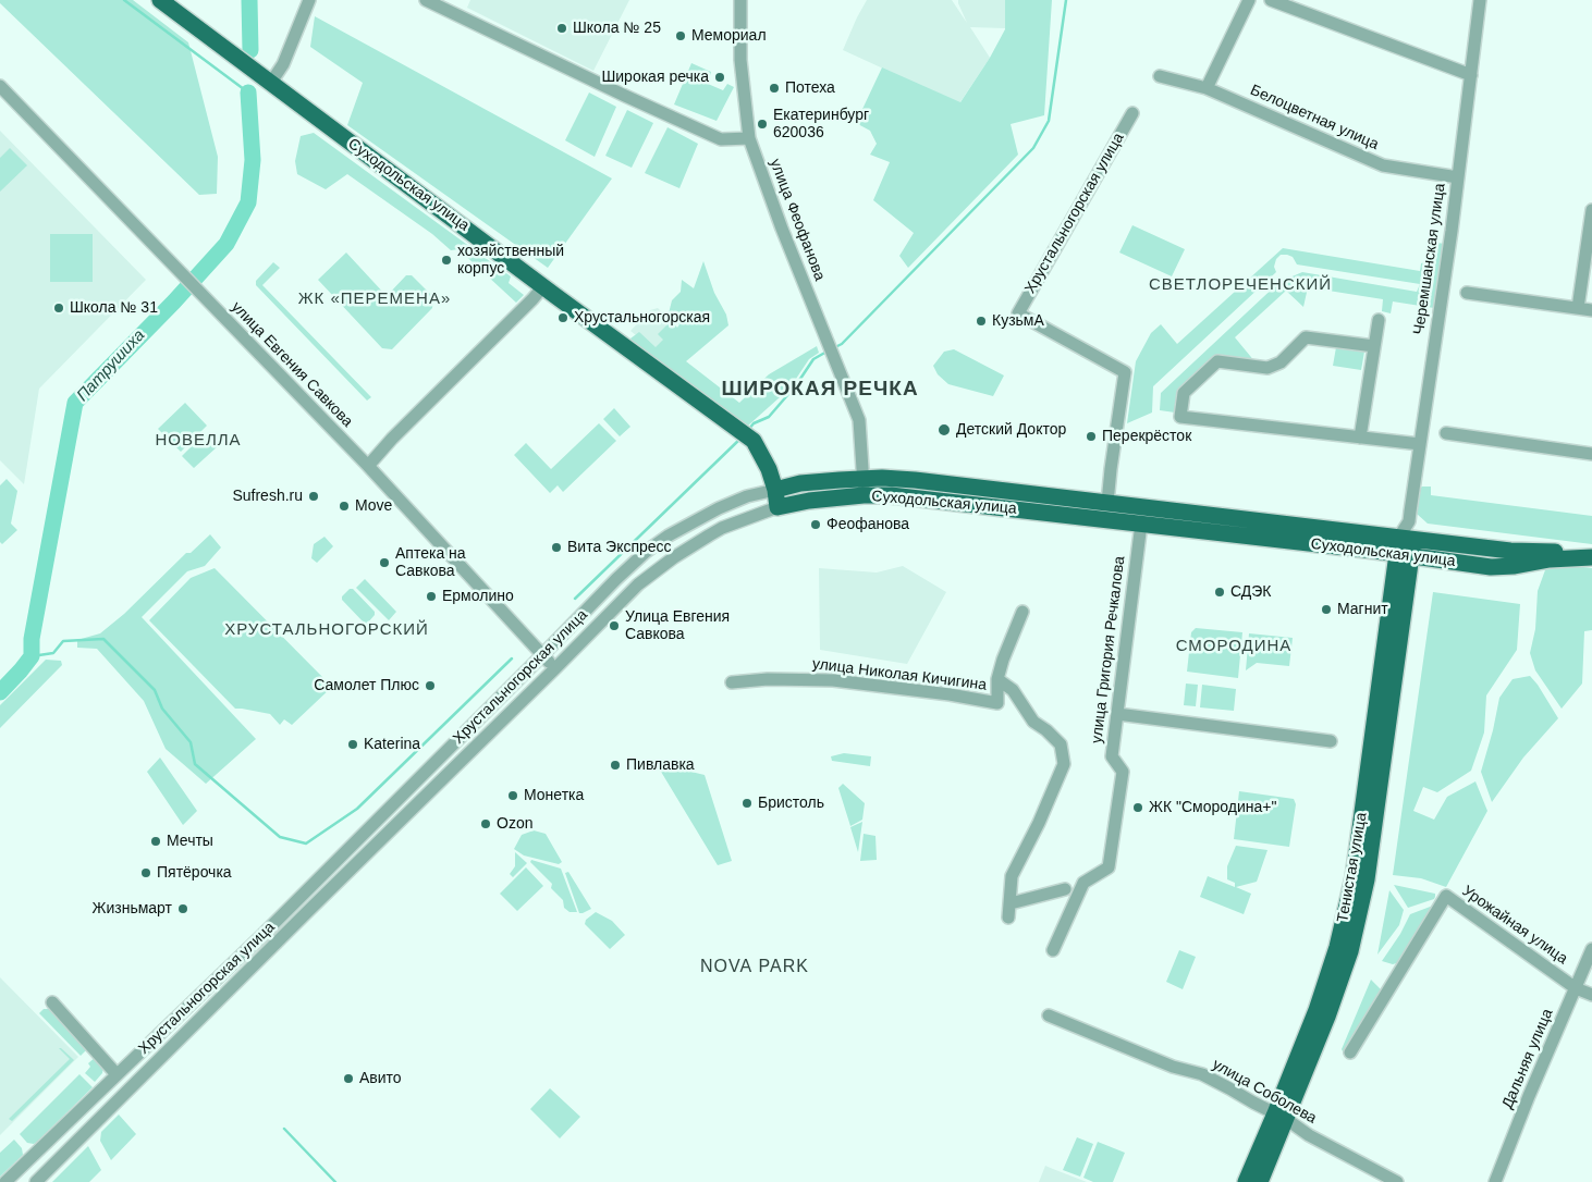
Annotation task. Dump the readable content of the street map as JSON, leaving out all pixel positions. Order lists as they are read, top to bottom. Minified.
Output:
{"streets":{"main road":["Суходольская улица","Хрустальногорская улица","Тенистая улица"],"street":["Белоцветная улица","улица Феофанова","Черемшанская улица","улица Евгения Савкова","улица Григория Речкалова","улица Николая Кичигина","Урожайная улица","Дальняя улица","улица Соболева"]},"crossings":[["Белоцветная улица","Черемшанская улица"],["Суходольская улица","Хрустальногорская улица"],["Суходольская улица","улица Феофанова"],["Суходольская улица","Черемшанская улица"],["Суходольская улица","улица Григория Речкалова"],["Суходольская улица","Тенистая улица"],["Хрустальногорская улица","улица Феофанова"],["Хрустальногорская улица","улица Евгения Савкова"],["Черемшанская улица","Тенистая улица"],["Тенистая улица","улица Соболева"],["Урожайная улица","Дальняя улица"]],"districts":["СВЕТЛОРЕЧЕНСКИЙ","ЖК «ПЕРЕМЕНА»","ШИРОКАЯ РЕЧКА","НОВЕЛЛА","ХРУСТАЛЬНОГОРСКИЙ","СМОРОДИНА","NOVA PARK"],"water":["Патрушиха"],"places":["Школа № 25","Мемориал","Широкая речка","Потеха","Екатеринбург 620036","хозяйственный корпус","Школа № 31","Хрустальногорская","КузьмА","Детский Доктор","Перекрёсток","Sufresh.ru","Move","Феофанова","Вита Экспресс","Аптека на Савкова","СДЭК","Ермолино","Магнит","Улица Евгения Савкова","Самолет Плюс","Katerina","Пивлавка","Монетка","Бристоль","ЖК \"Смородина+\"","Ozon","Мечты","Пятёрочка","Жизньмарт","Авито"]}
